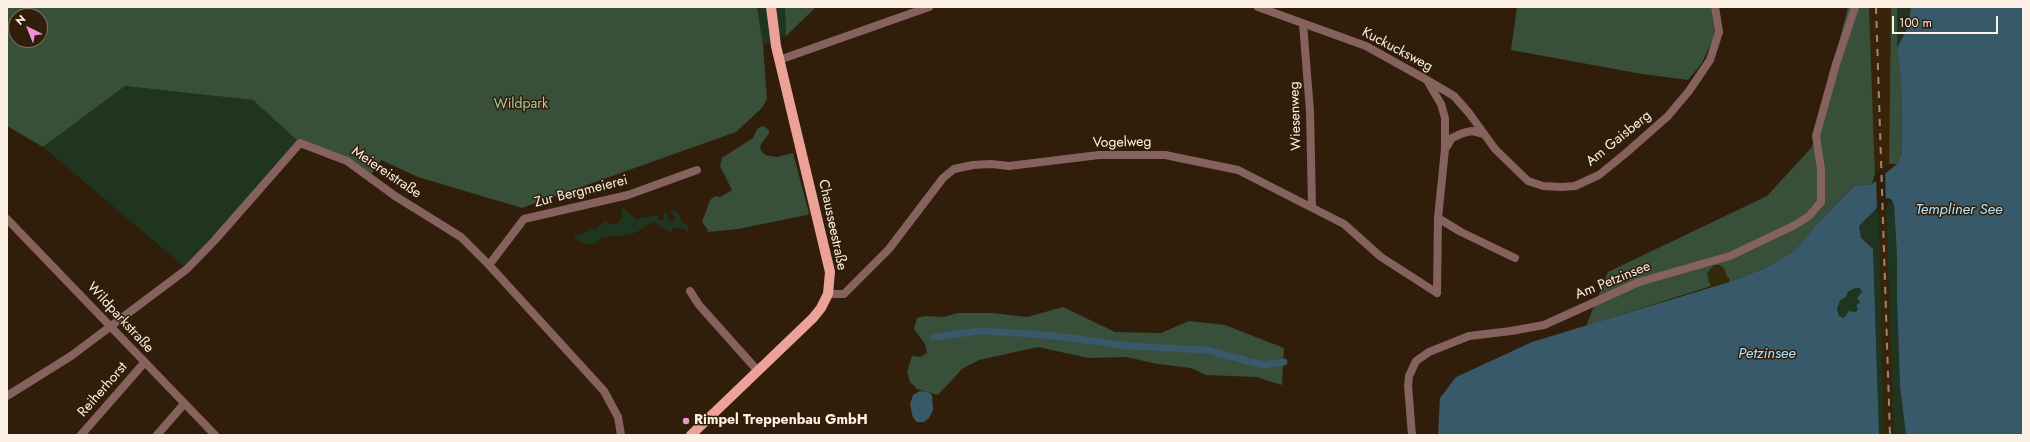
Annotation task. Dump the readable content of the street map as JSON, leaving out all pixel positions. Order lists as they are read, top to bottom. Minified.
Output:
{"streets":{"main road":["Chausseestraße"],"street":["Kuckucksweg","Wiesenweg","Am Gaisberg","Vogelweg","Meiereistraße","Zur Bergmeierei","Am Petzinsee","Wildparkstraße","Reiherhorst"]},"crossings":[["Kuckucksweg","Wiesenweg"],["Kuckucksweg","Am Gaisberg"],["Wiesenweg","Vogelweg"],["Vogelweg","Chausseestraße"],["Meiereistraße","Zur Bergmeierei"],["Meiereistraße","Wildparkstraße"],["Wildparkstraße","Reiherhorst"]],"water":["Templiner See","Petzinsee"],"parks":["Wildpark"],"places":["Rimpel Treppenbau GmbH"],"scale_bar":"100 m","north":"top left"}
